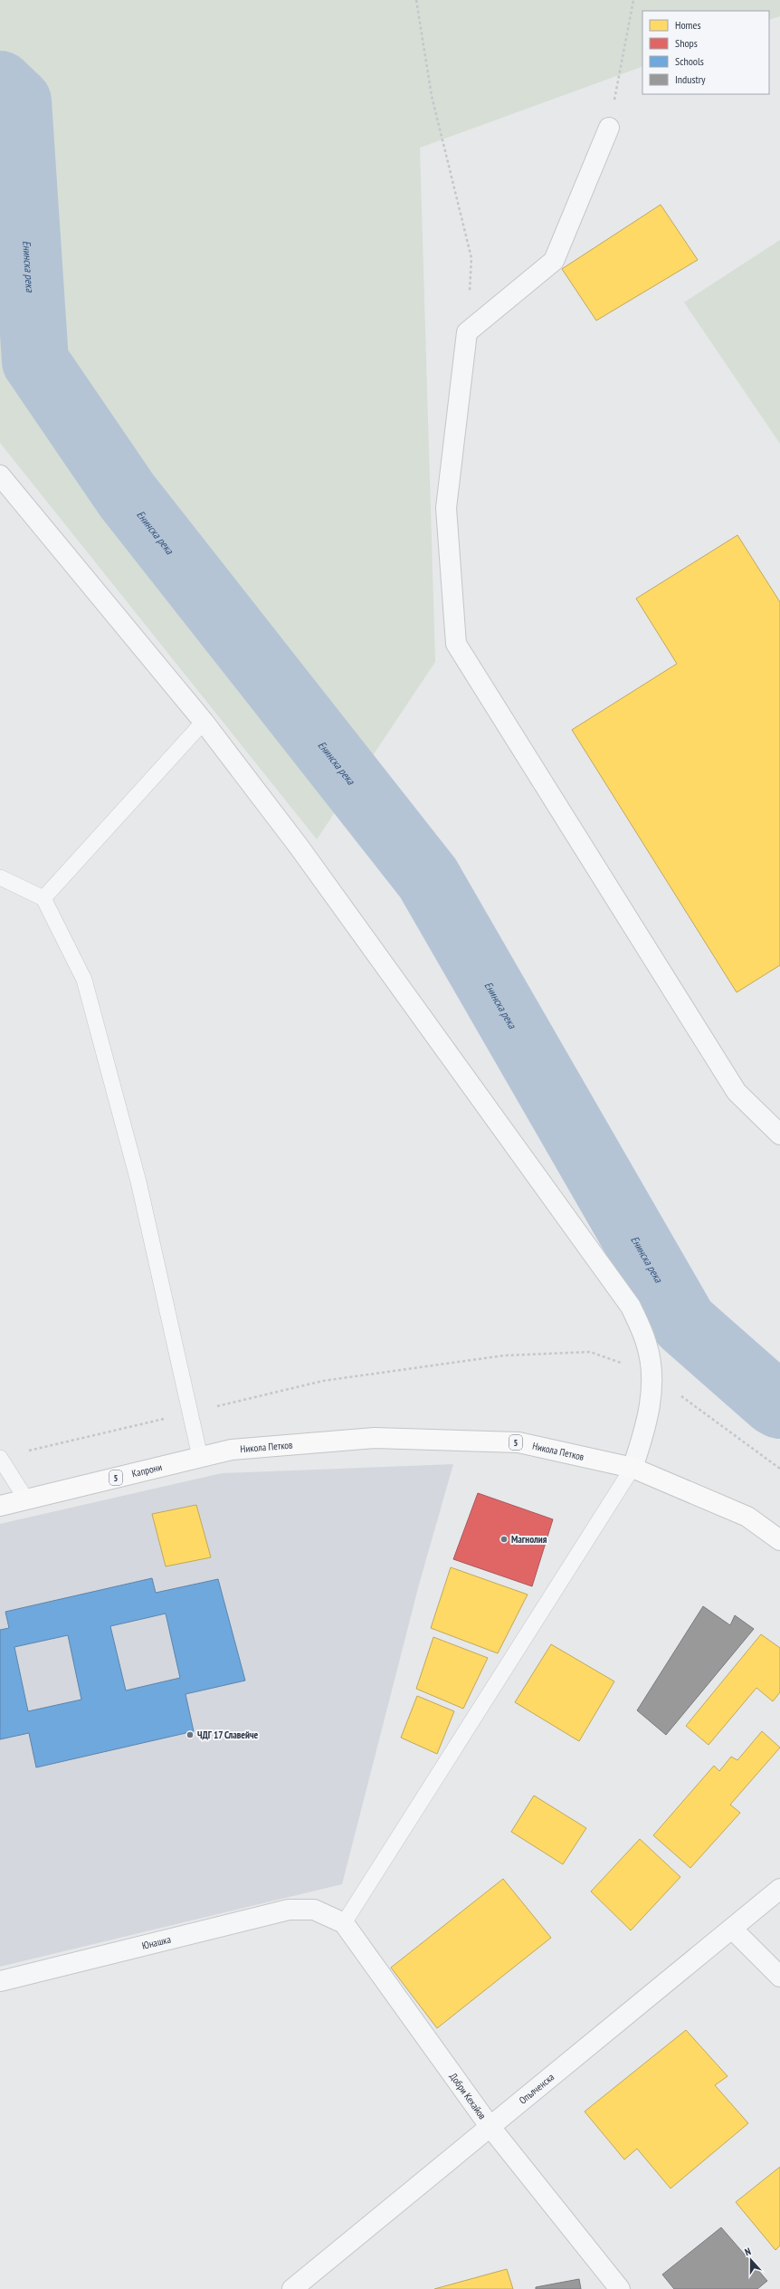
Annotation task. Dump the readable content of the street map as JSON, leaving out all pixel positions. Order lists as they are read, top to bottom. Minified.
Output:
{"streets":{"main road":["5","Никола Петков","Капрони"],"street":["Юнашка","Опълченска","Добри Кехайов"]},"crossings":[["Никола Петков","Капрони"],["Юнашка","Добри Кехайов"],["Опълченска","Добри Кехайов"]],"water":["Енинска река"],"places":["Магнолия","ЧДГ 17 Славейче"],"legend":["Homes","Shops","Schools","Industry"],"north":"top"}
